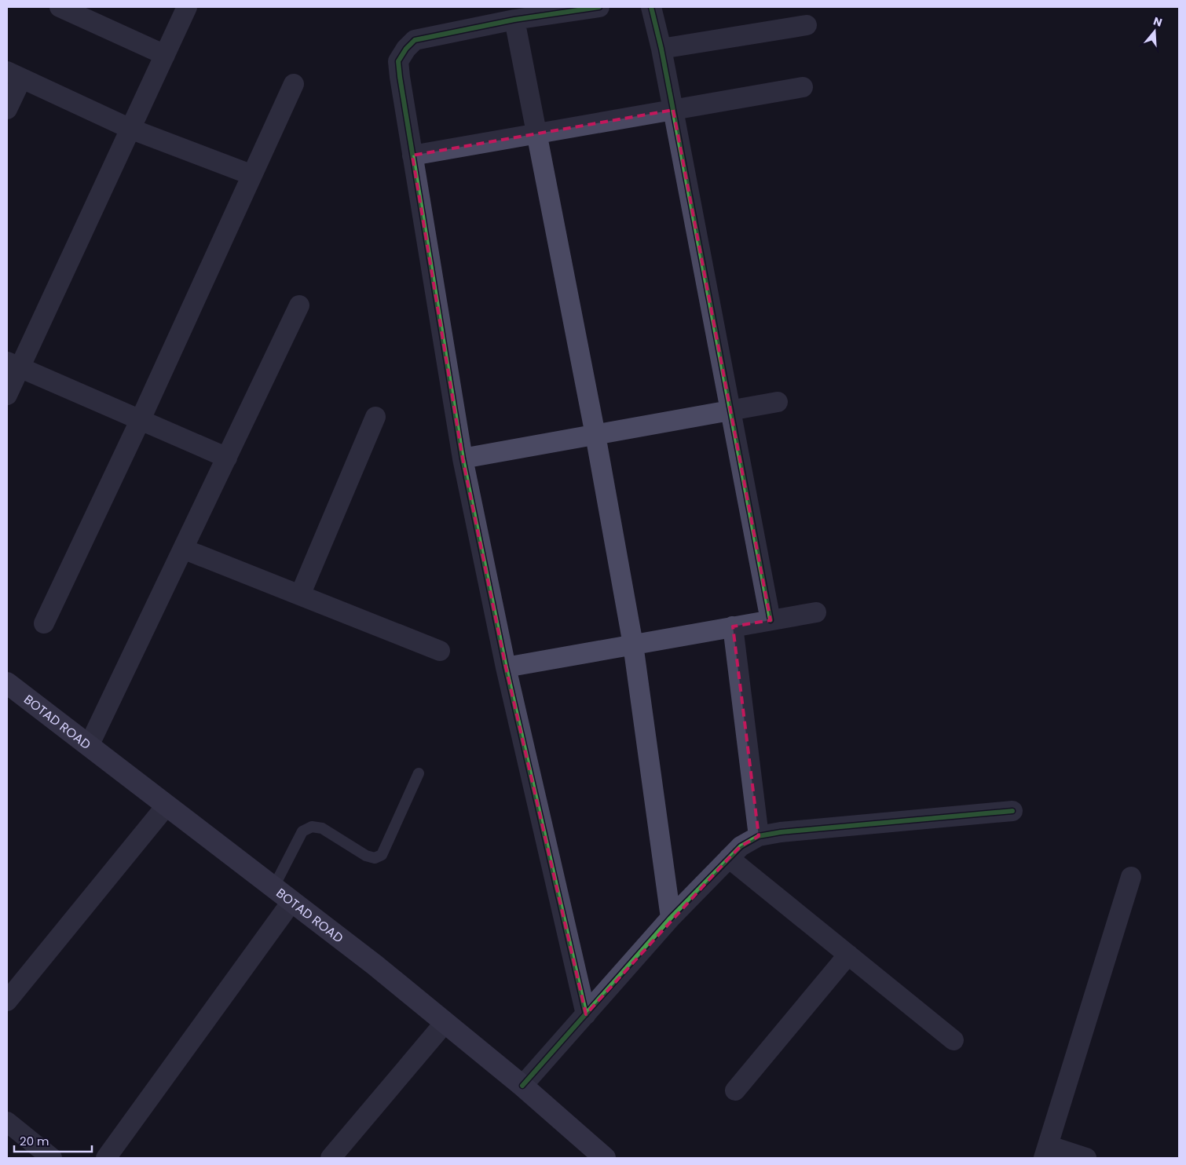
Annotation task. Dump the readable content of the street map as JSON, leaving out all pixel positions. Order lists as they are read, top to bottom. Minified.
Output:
{"streets":{"main road":["BOTAD ROAD"]},"scale_bar":"20 m","north":"top"}
